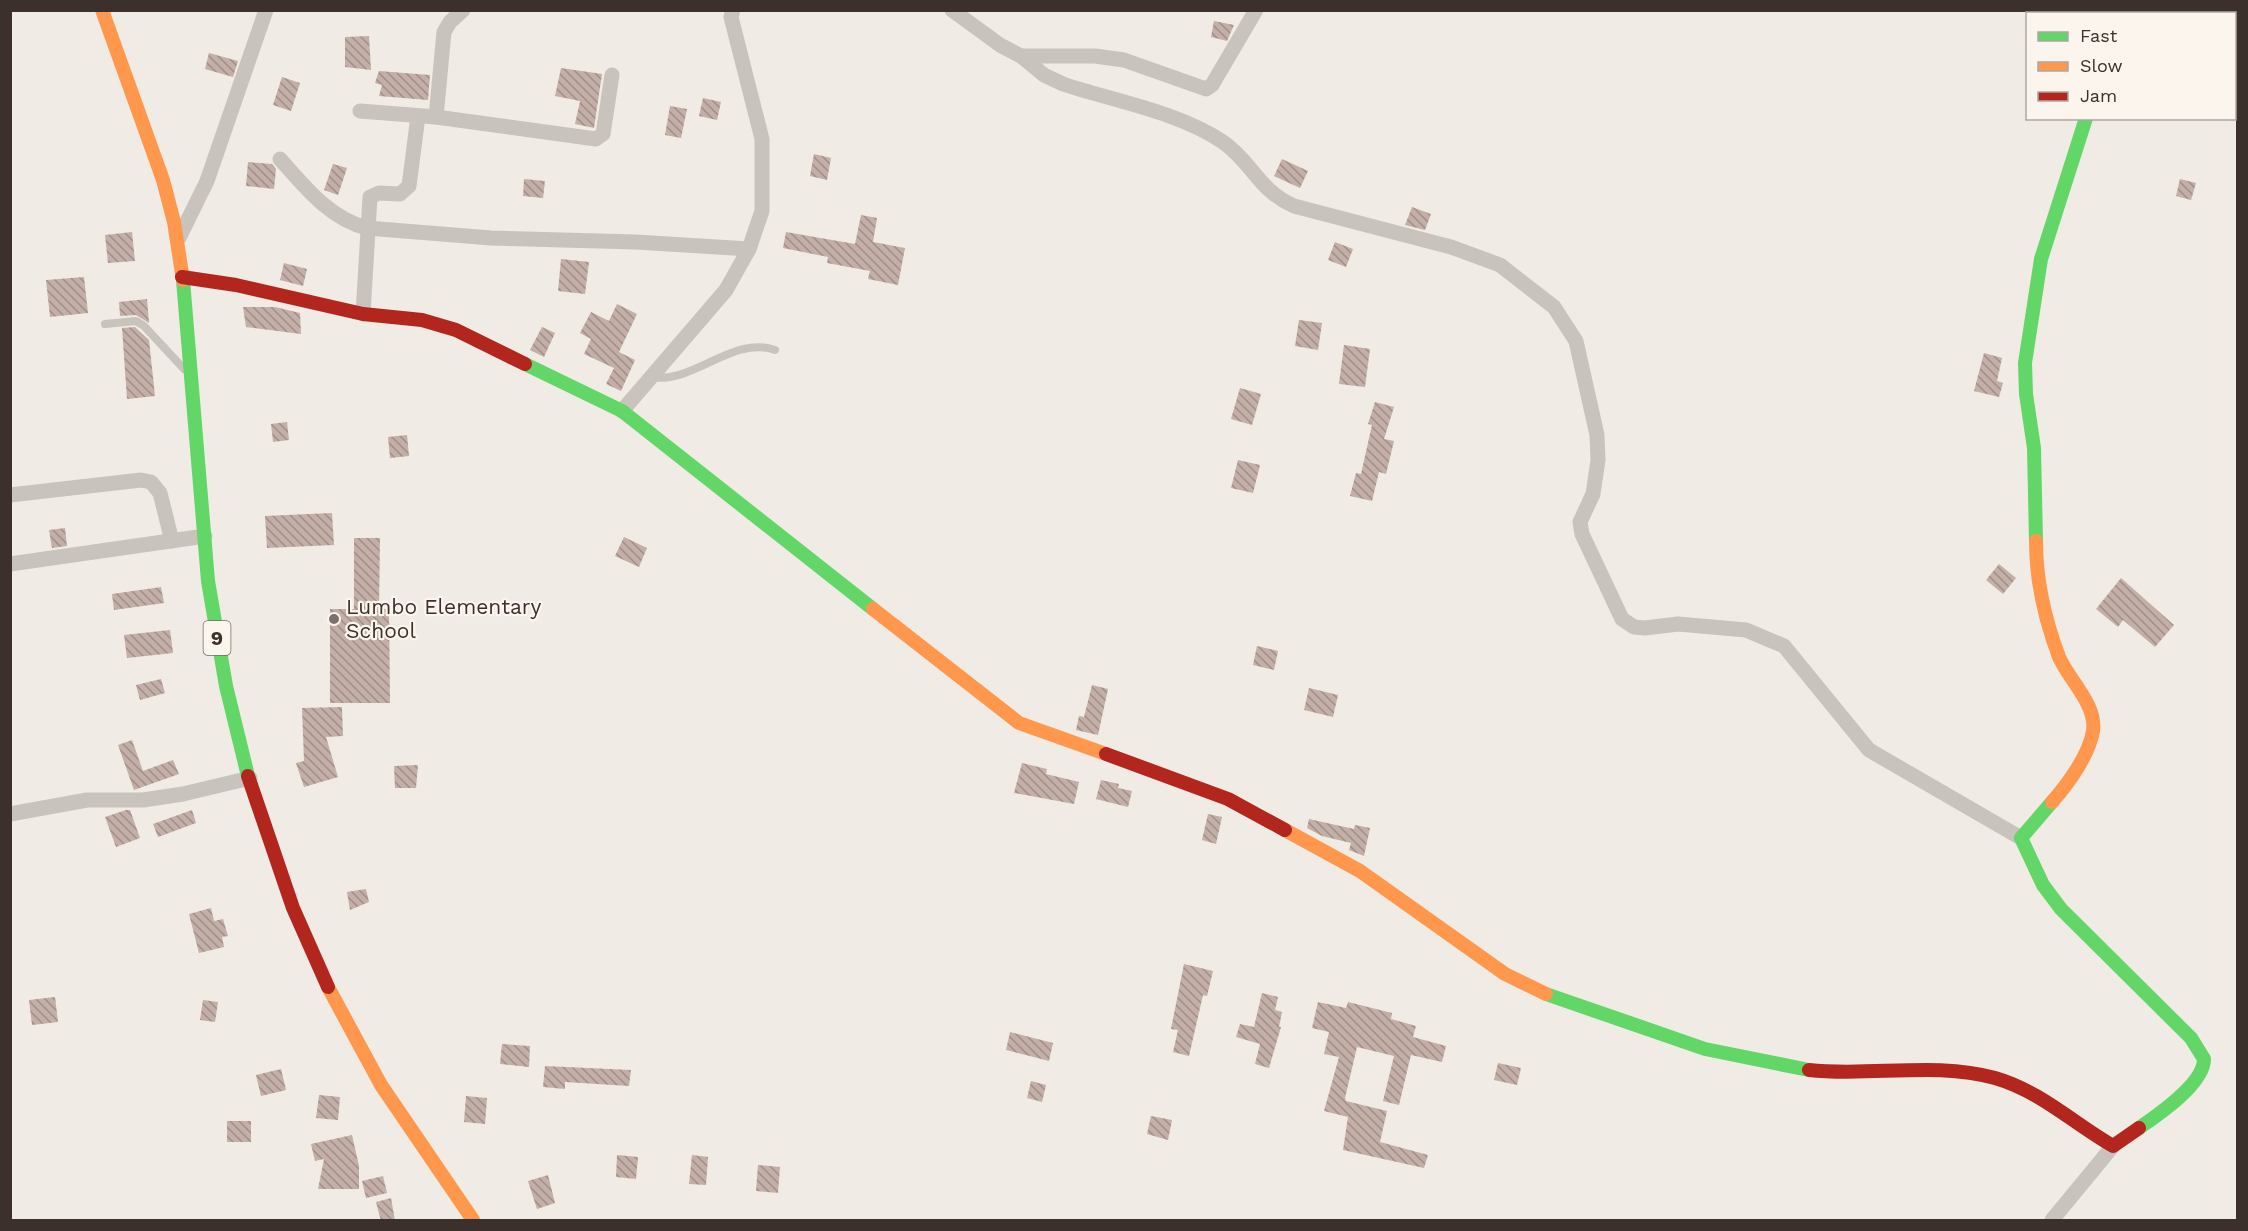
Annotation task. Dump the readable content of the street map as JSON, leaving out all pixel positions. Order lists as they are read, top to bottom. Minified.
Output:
{"streets":{"main road":["9"]},"places":["Lumbo Elementary School"],"legend":["Fast","Slow","Jam"]}
